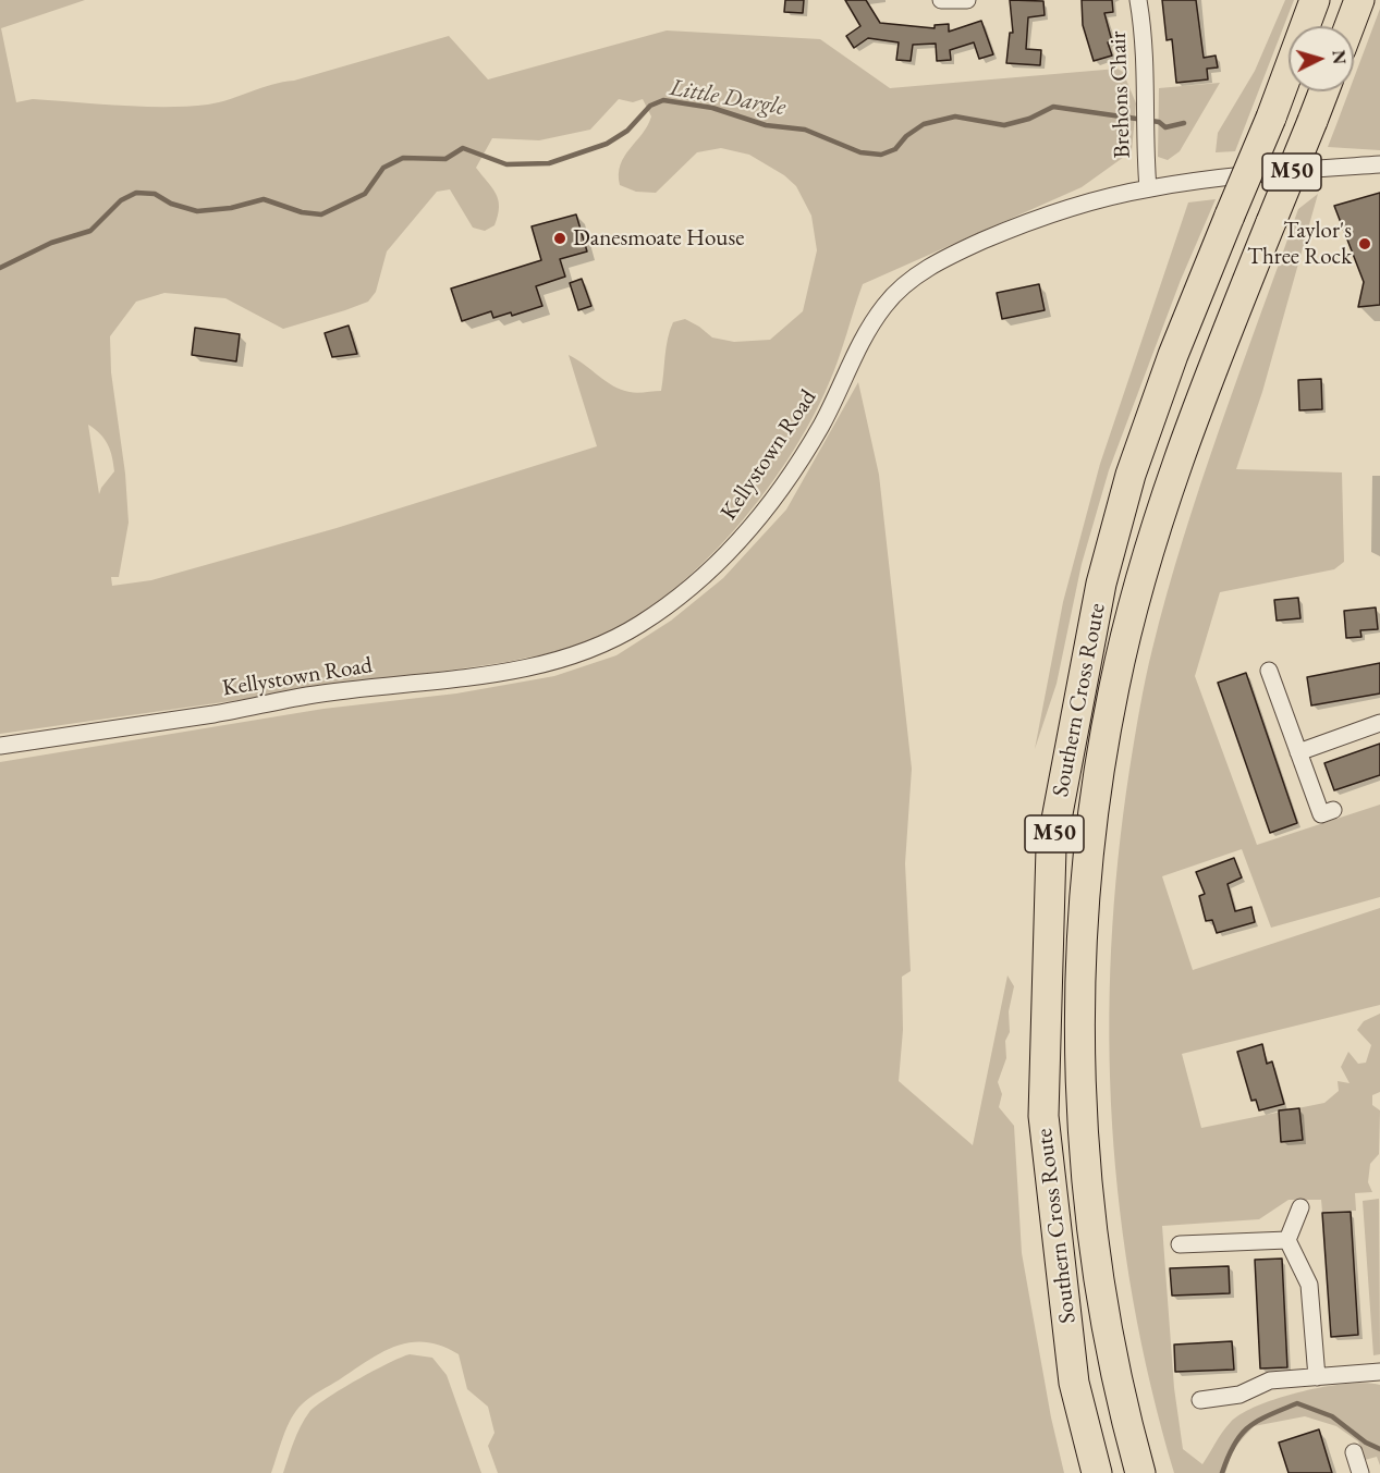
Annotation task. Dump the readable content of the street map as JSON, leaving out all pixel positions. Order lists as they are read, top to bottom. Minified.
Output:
{"streets":{"highway":["M50","Southern Cross Route"],"street":["Brehons Chair","Kellystown Road"]},"crossings":[["Brehons Chair","Kellystown Road"]],"water":["Little Dargle"],"places":["Danesmoate House","Taylor's Three Rock"],"north":"right"}
